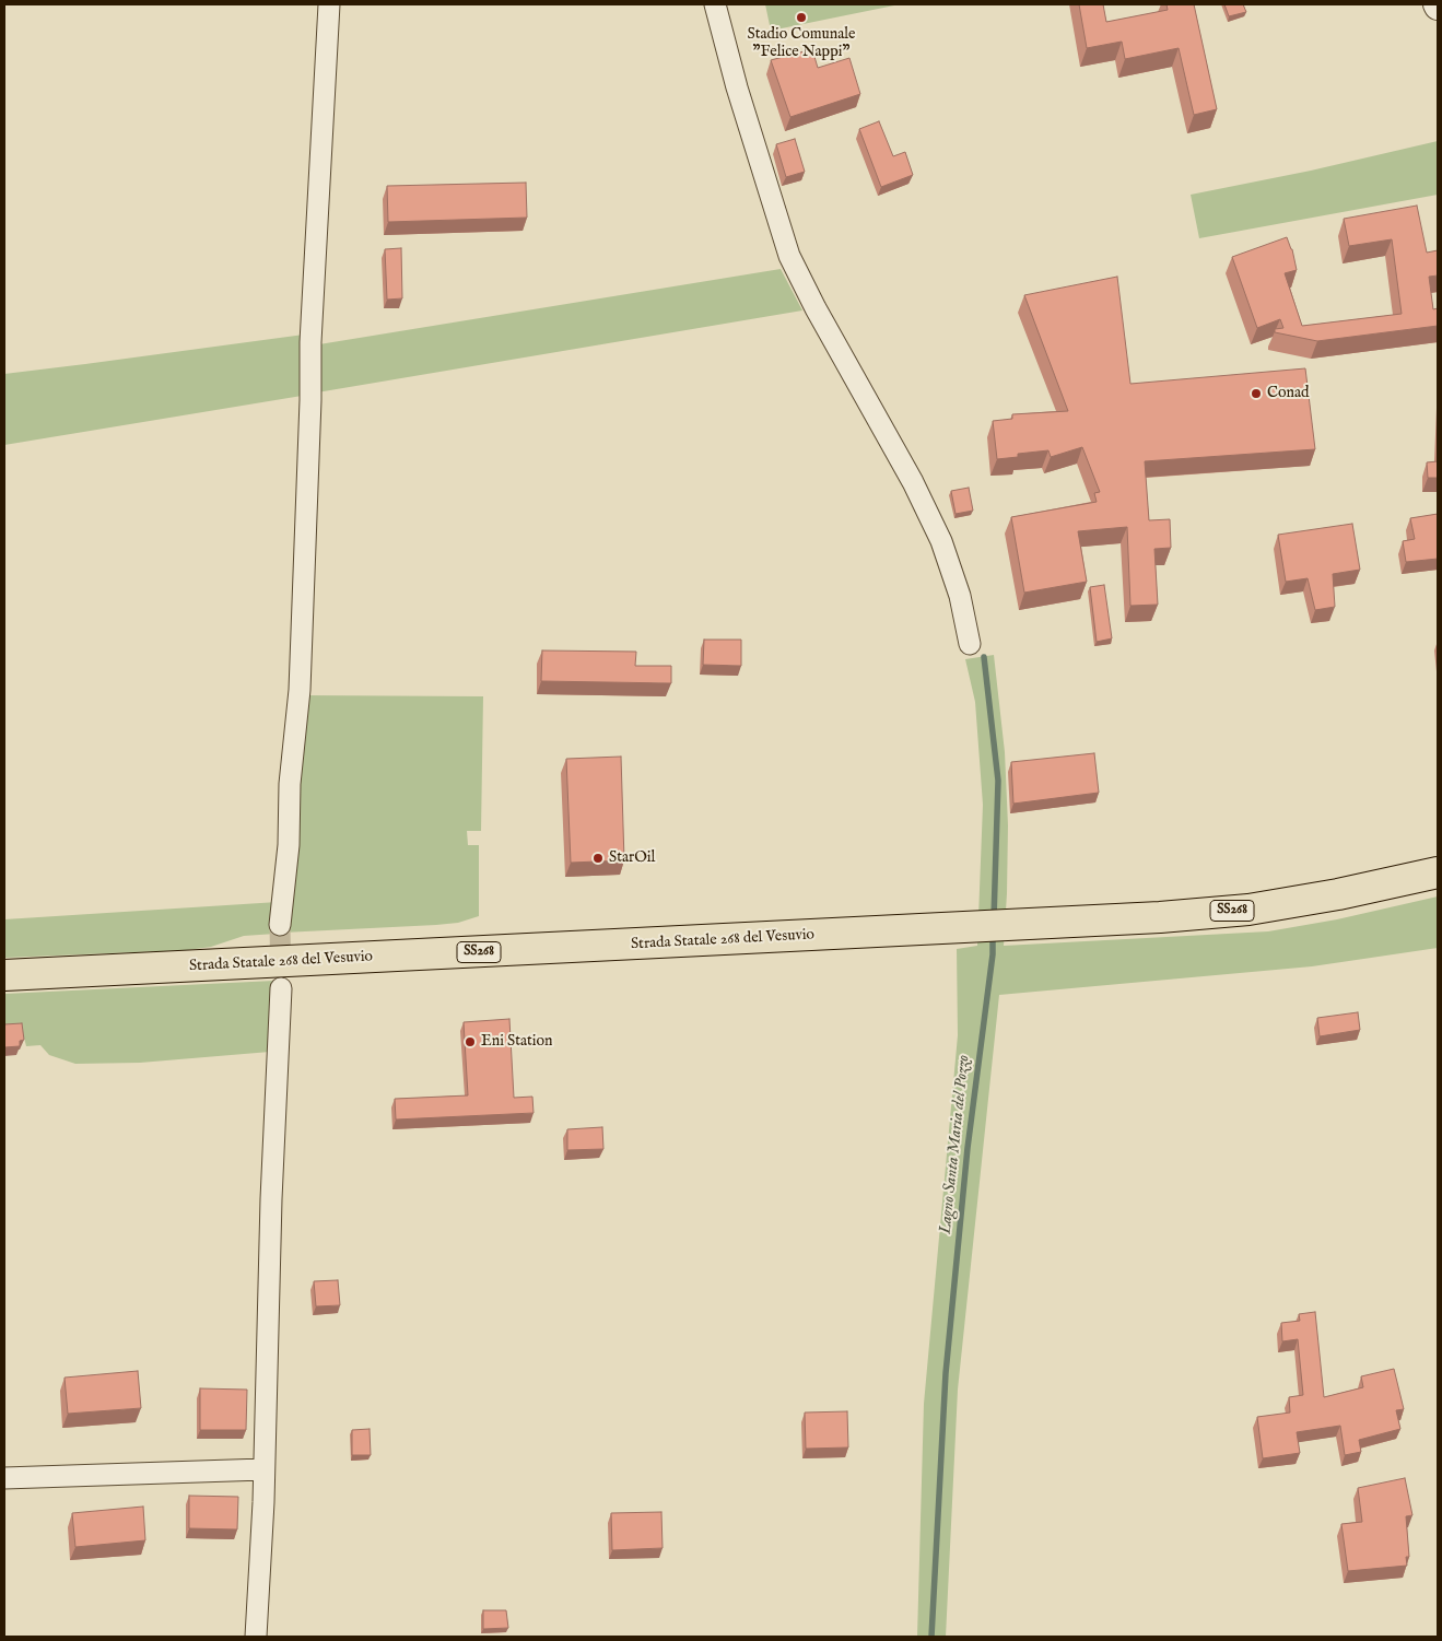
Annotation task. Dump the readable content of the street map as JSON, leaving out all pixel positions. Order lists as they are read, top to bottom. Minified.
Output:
{"streets":{"highway":["SS268","Strada Statale 268 del Vesuvio"]},"water":["Lagno Santa Maria del Pozzo"],"places":["Stadio Comunale \"Felice Nappi\"","Conad","StarOil","Eni Station"]}
